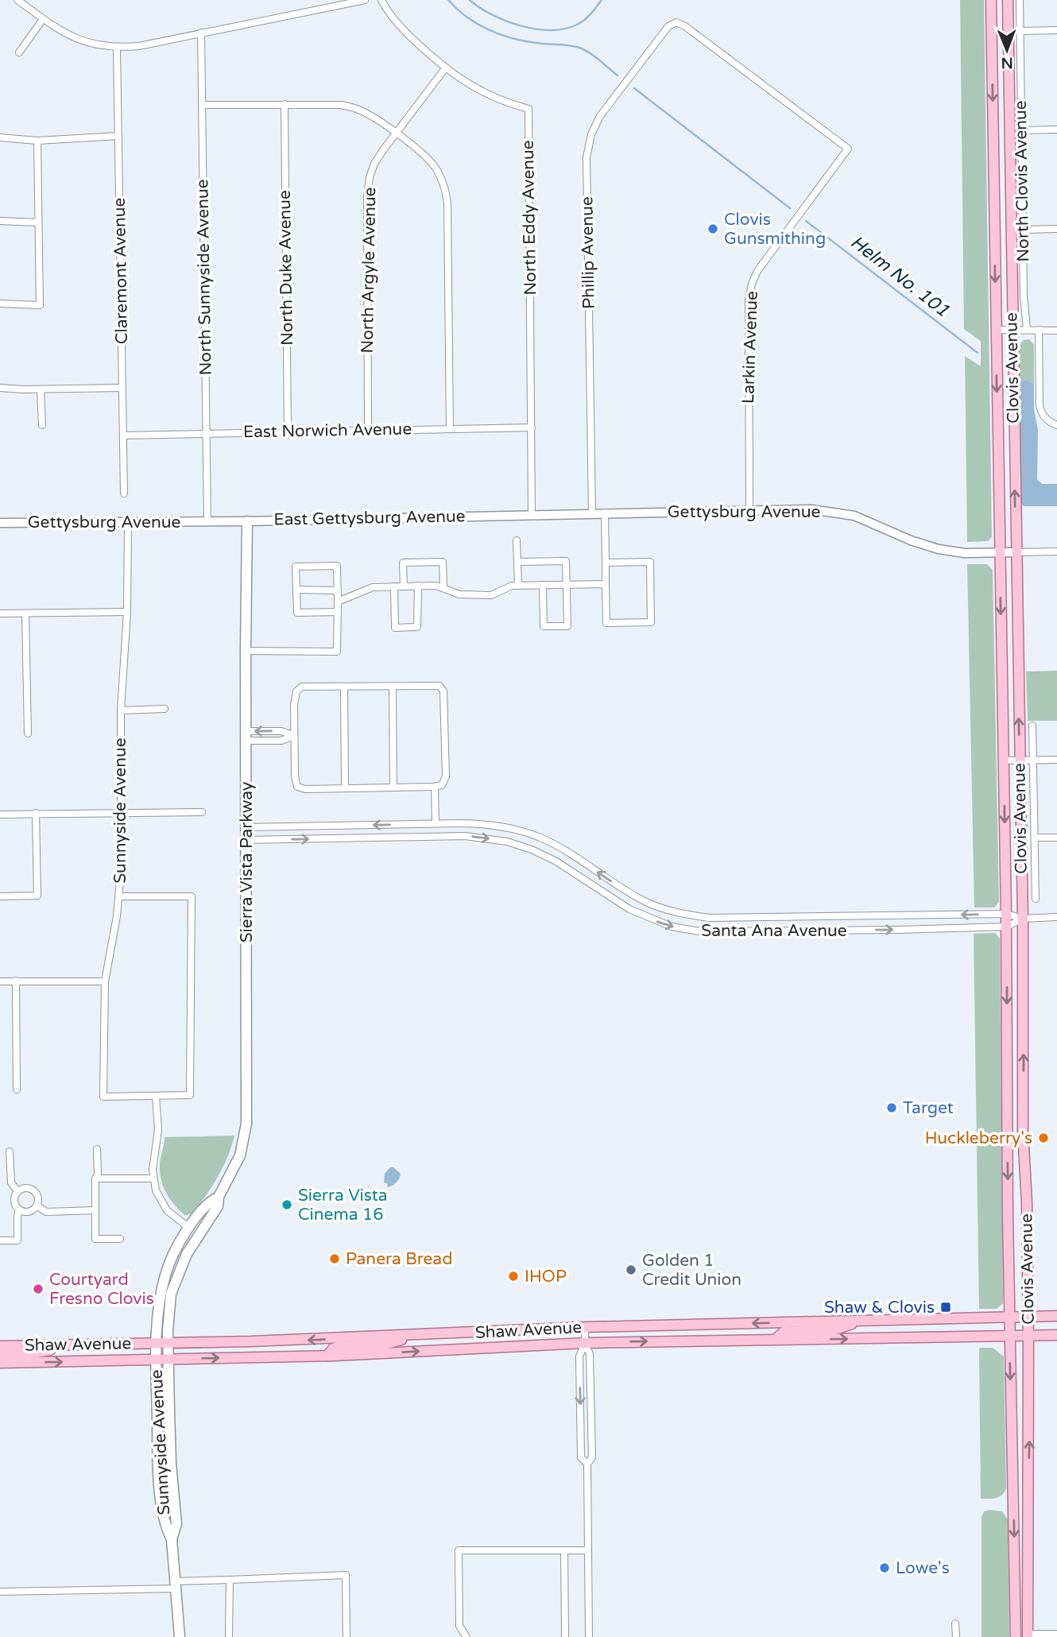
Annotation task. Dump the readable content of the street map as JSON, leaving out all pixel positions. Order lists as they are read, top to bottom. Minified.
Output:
{"streets":{"main road":["Clovis Avenue","Sunnyside Avenue","Sierra Vista Parkway","Shaw Avenue"],"street":["North Clovis Avenue","North Eddy Avenue","Phillip Avenue","North Duke Avenue","North Argyle Avenue","Claremont Avenue","North Sunnyside Avenue","Larkin Avenue","East Norwich Avenue","Gettysburg Avenue","East Gettysburg Avenue","Santa Ana Avenue"]},"crossings":[["North Eddy Avenue","North Argyle Avenue"],["North Eddy Avenue","East Norwich Avenue"],["North Eddy Avenue","Gettysburg Avenue"],["North Eddy Avenue","East Gettysburg Avenue"],["Phillip Avenue","Larkin Avenue"],["Phillip Avenue","Gettysburg Avenue"],["North Duke Avenue","East Norwich Avenue"],["North Argyle Avenue","East Norwich Avenue"],["Claremont Avenue","East Norwich Avenue"],["North Sunnyside Avenue","East Norwich Avenue"],["North Sunnyside Avenue","Gettysburg Avenue"],["North Sunnyside Avenue","East Gettysburg Avenue"],["Larkin Avenue","Gettysburg Avenue"],["Clovis Avenue","Gettysburg Avenue"],["Clovis Avenue","Santa Ana Avenue"],["Clovis Avenue","Shaw Avenue"],["Gettysburg Avenue","East Gettysburg Avenue"],["Gettysburg Avenue","Sunnyside Avenue"],["East Gettysburg Avenue","Sierra Vista Parkway"],["Sunnyside Avenue","Sierra Vista Parkway"],["Sunnyside Avenue","Shaw Avenue"],["Sierra Vista Parkway","Santa Ana Avenue"],["Sierra Vista Parkway","Shaw Avenue"]],"water":["Helm No. 101"],"places":{"other":["Clovis Gunsmithing","Target","Huckleberry's","Sierra Vista Cinema 16","Panera Bread","Golden 1 Credit Union","IHOP","Courtyard Fresno Clovis","Lowe's"],"transit":["Shaw & Clovis"]},"north":"bottom"}
